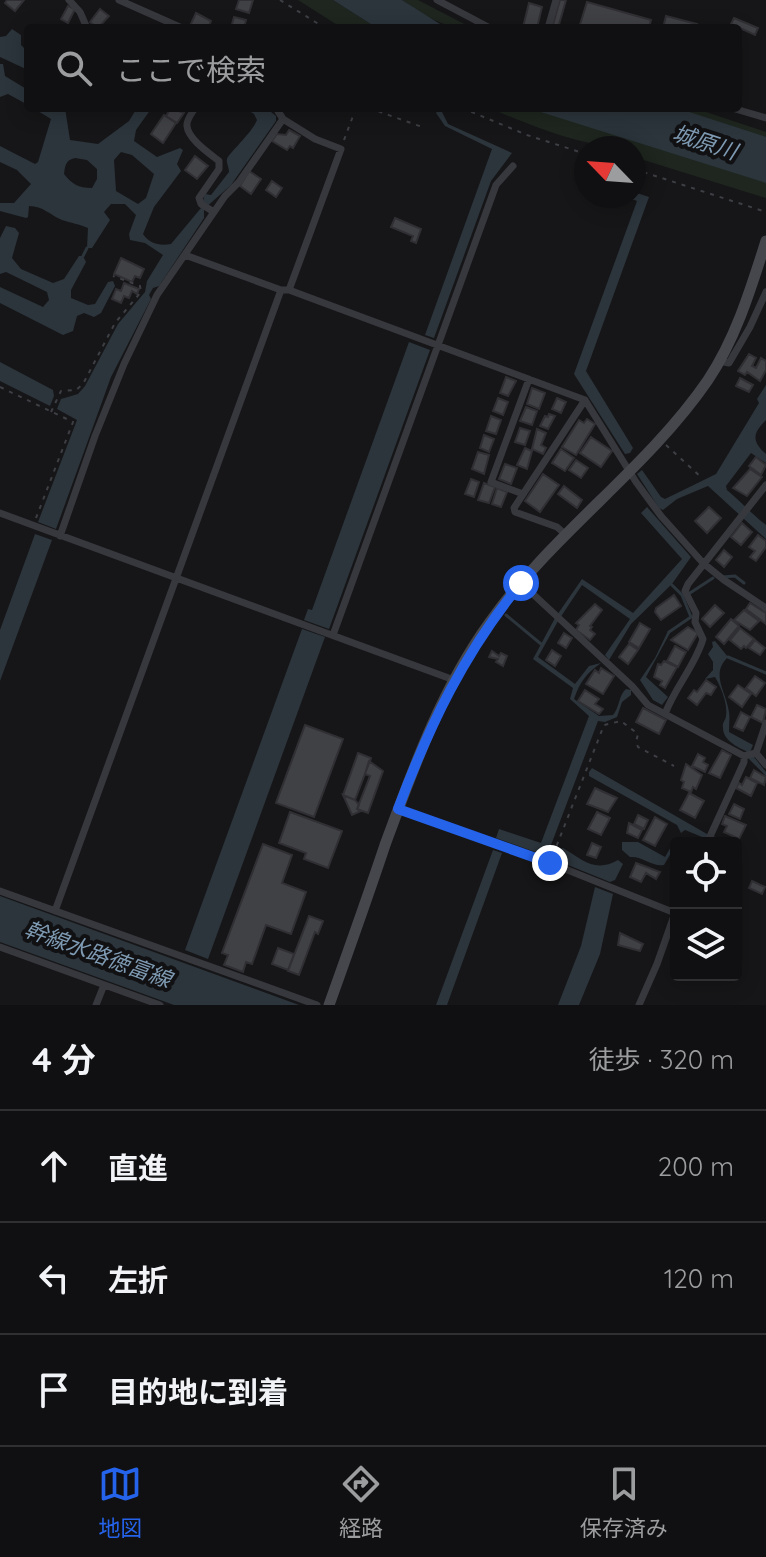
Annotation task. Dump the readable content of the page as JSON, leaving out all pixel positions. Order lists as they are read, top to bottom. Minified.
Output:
{"water":["城原川","幹線水路徳富線"],"north":"top left","page":{"search":"ここで検索","heading":["4 分","徒歩 · 320 m"],"list":[["直進","200 m"],["左折","120 m"],"目的地に到着"],"nav":["地図","経路","保存済み"]}}
